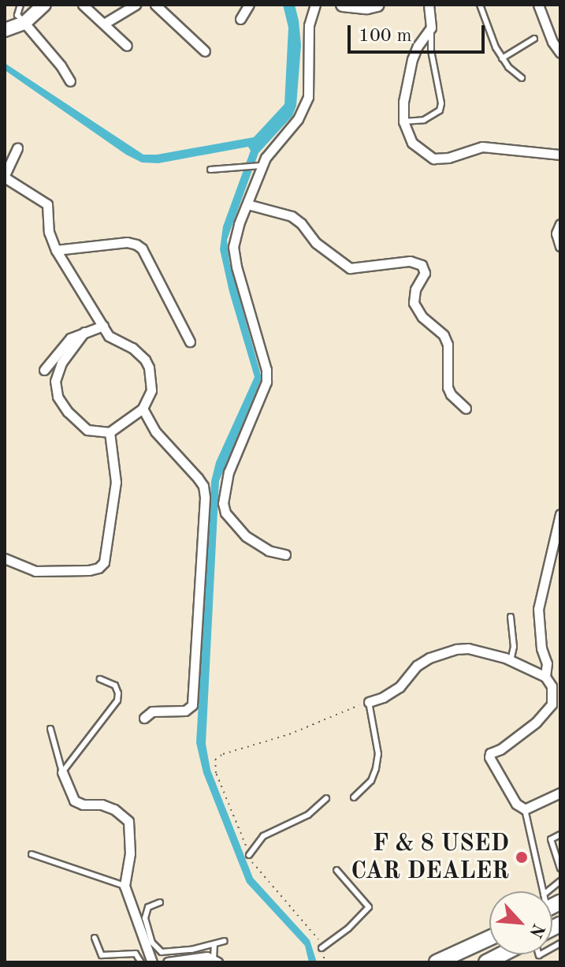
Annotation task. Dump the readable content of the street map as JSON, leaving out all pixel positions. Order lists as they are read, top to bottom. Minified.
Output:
{"places":["F & 8 USED CAR DEALER"],"scale_bar":"100 m","north":"bottom right"}
